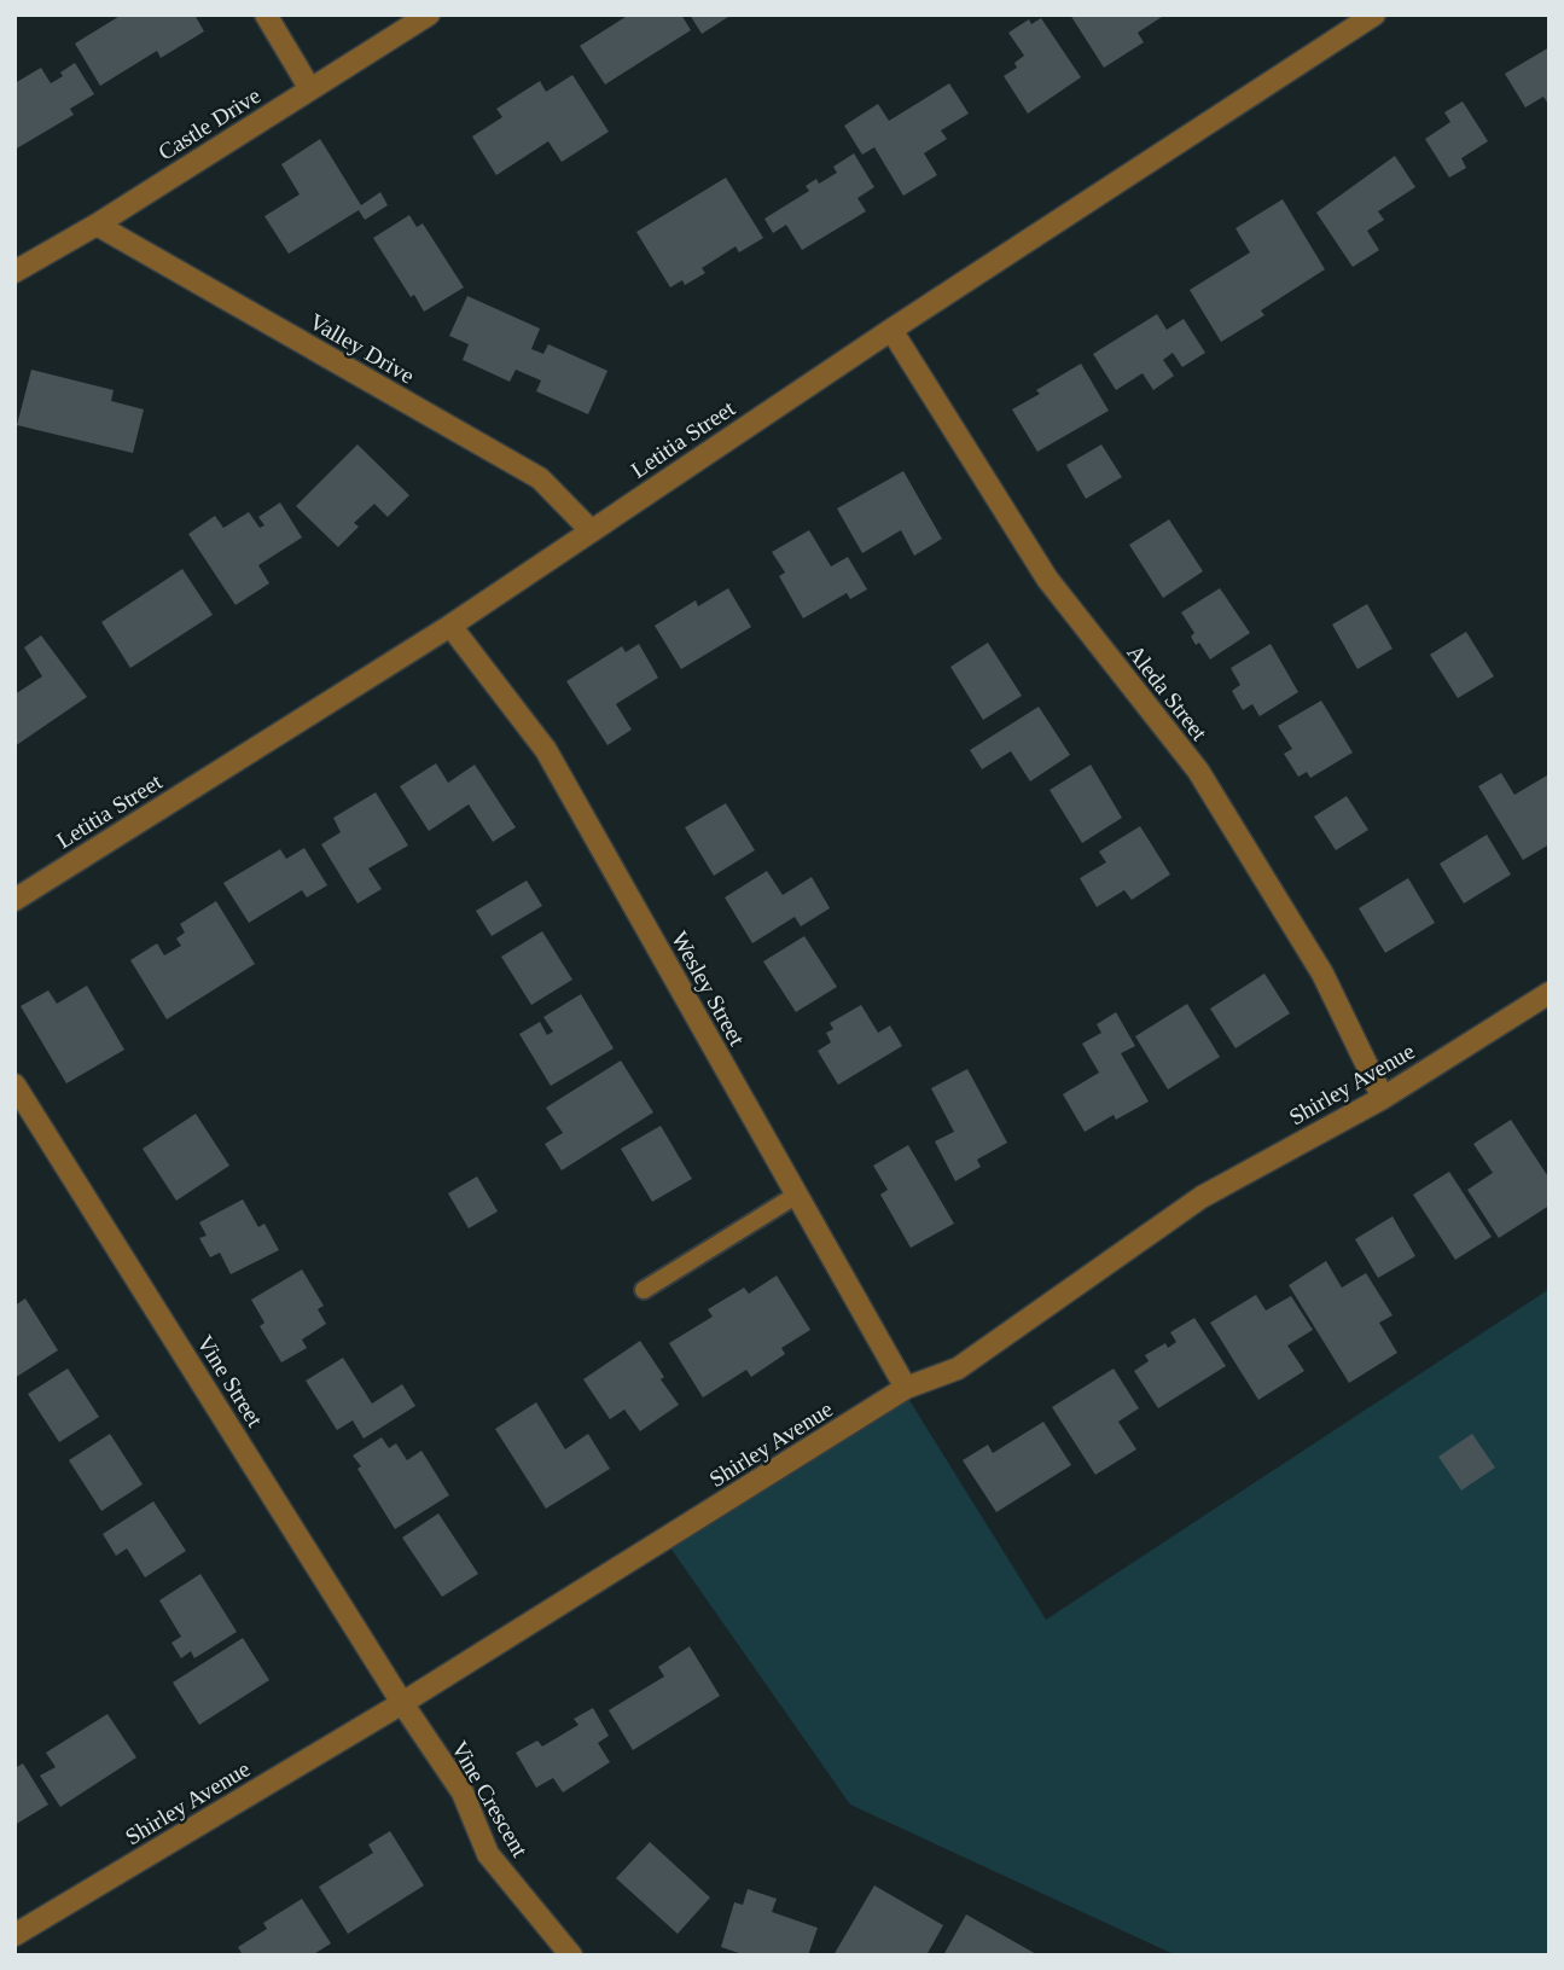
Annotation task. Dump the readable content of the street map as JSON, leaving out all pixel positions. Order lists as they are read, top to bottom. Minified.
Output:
{"streets":{"street":["Castle Drive","Valley Drive","Letitia Street","Aleda Street","Wesley Street","Shirley Avenue","Vine Street","Vine Crescent"]},"crossings":[["Castle Drive","Valley Drive"],["Valley Drive","Letitia Street"],["Letitia Street","Aleda Street"],["Letitia Street","Wesley Street"],["Aleda Street","Shirley Avenue"],["Wesley Street","Shirley Avenue"],["Shirley Avenue","Vine Street"],["Shirley Avenue","Vine Crescent"],["Vine Street","Vine Crescent"]]}
